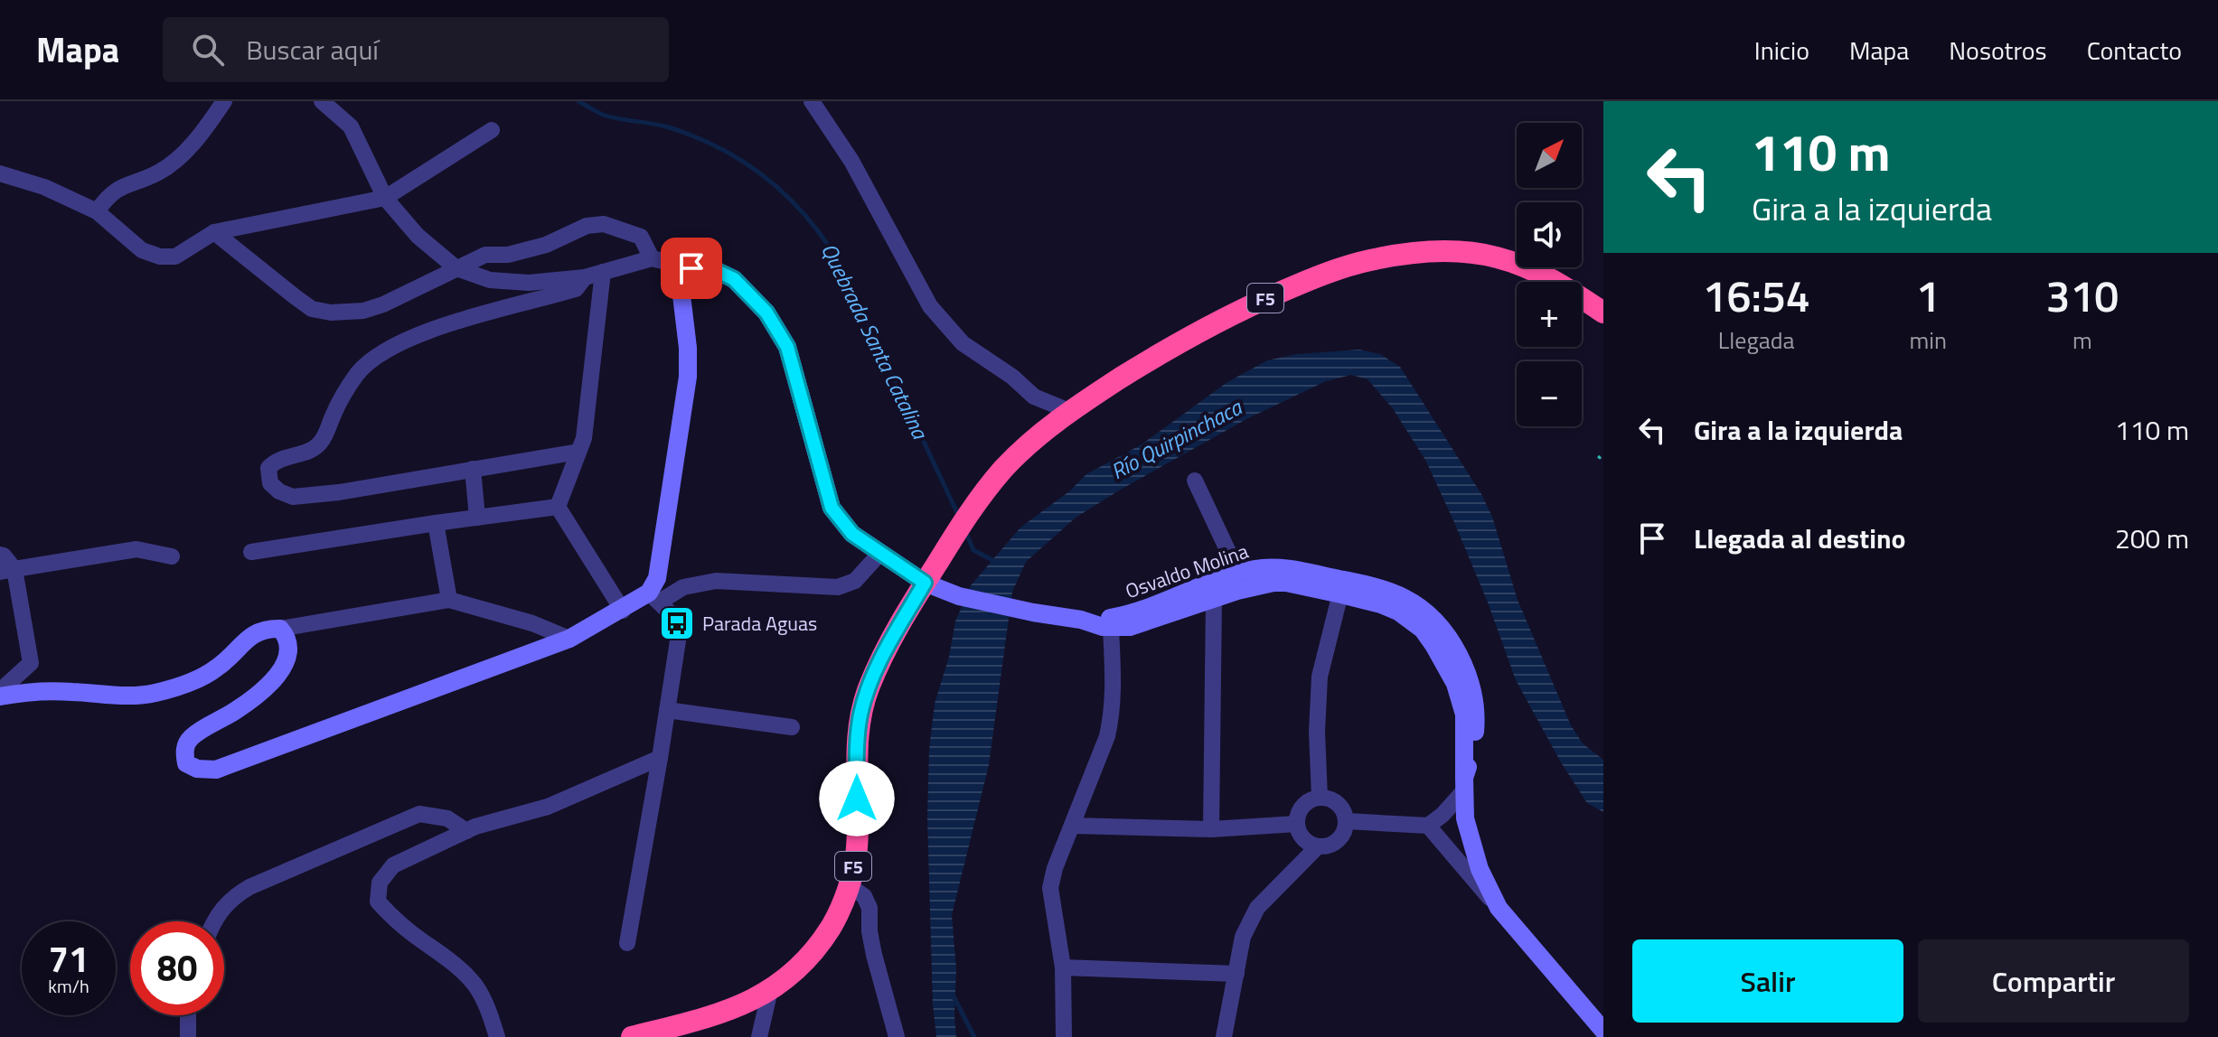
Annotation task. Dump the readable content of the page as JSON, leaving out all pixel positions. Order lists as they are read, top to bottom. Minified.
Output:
{"streets":{"highway":["F5"],"street":["Osvaldo Molina"]},"water":["Quebrada Santa Catalina","Río Quirpinchaca"],"places":{"bus stop":["Parada Aguas"]},"north":"top right","page":{"header":"Mapa","search":"Buscar aquí","nav":["Inicio","Mapa","Nosotros","Contacto"],"turn":["110 m","Gira a la izquierda"],"map_buttons":["+","−"],"eta":["16:54","Llegada","1","min","310","m"],"list":[{"name":"Gira a la izquierda","value":"110 m"},{"name":"Llegada al destino","value":"200 m"}],"speed":"71 km/h","limit":"80","buttons":["Salir","Compartir"]}}
